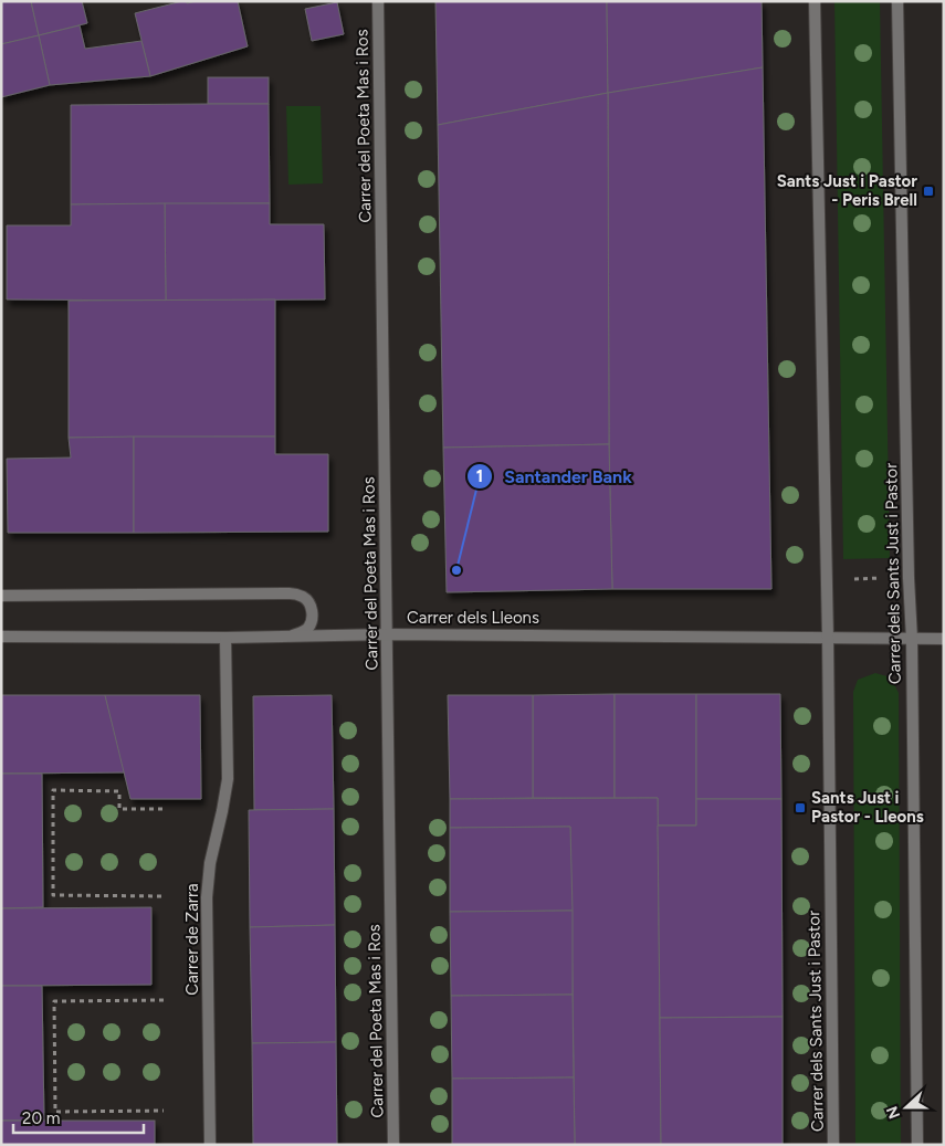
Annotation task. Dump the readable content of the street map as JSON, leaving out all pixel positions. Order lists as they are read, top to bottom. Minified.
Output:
{"streets":{"street":["Carrer del Poeta Mas i Ros","Carrer dels Sants Just i Pastor","Carrer dels Lleons","Carrer de Zarra"]},"crossings":[["Carrer del Poeta Mas i Ros","Carrer dels Lleons"],["Carrer dels Sants Just i Pastor","Carrer dels Lleons"],["Carrer dels Lleons","Carrer de Zarra"]],"places":{"transit":["Sants Just i Pastor - Peris Brell","Sants Just i Pastor - Lleons"],"other":["Santander Bank"]},"scale_bar":"20 m","north":"left"}
